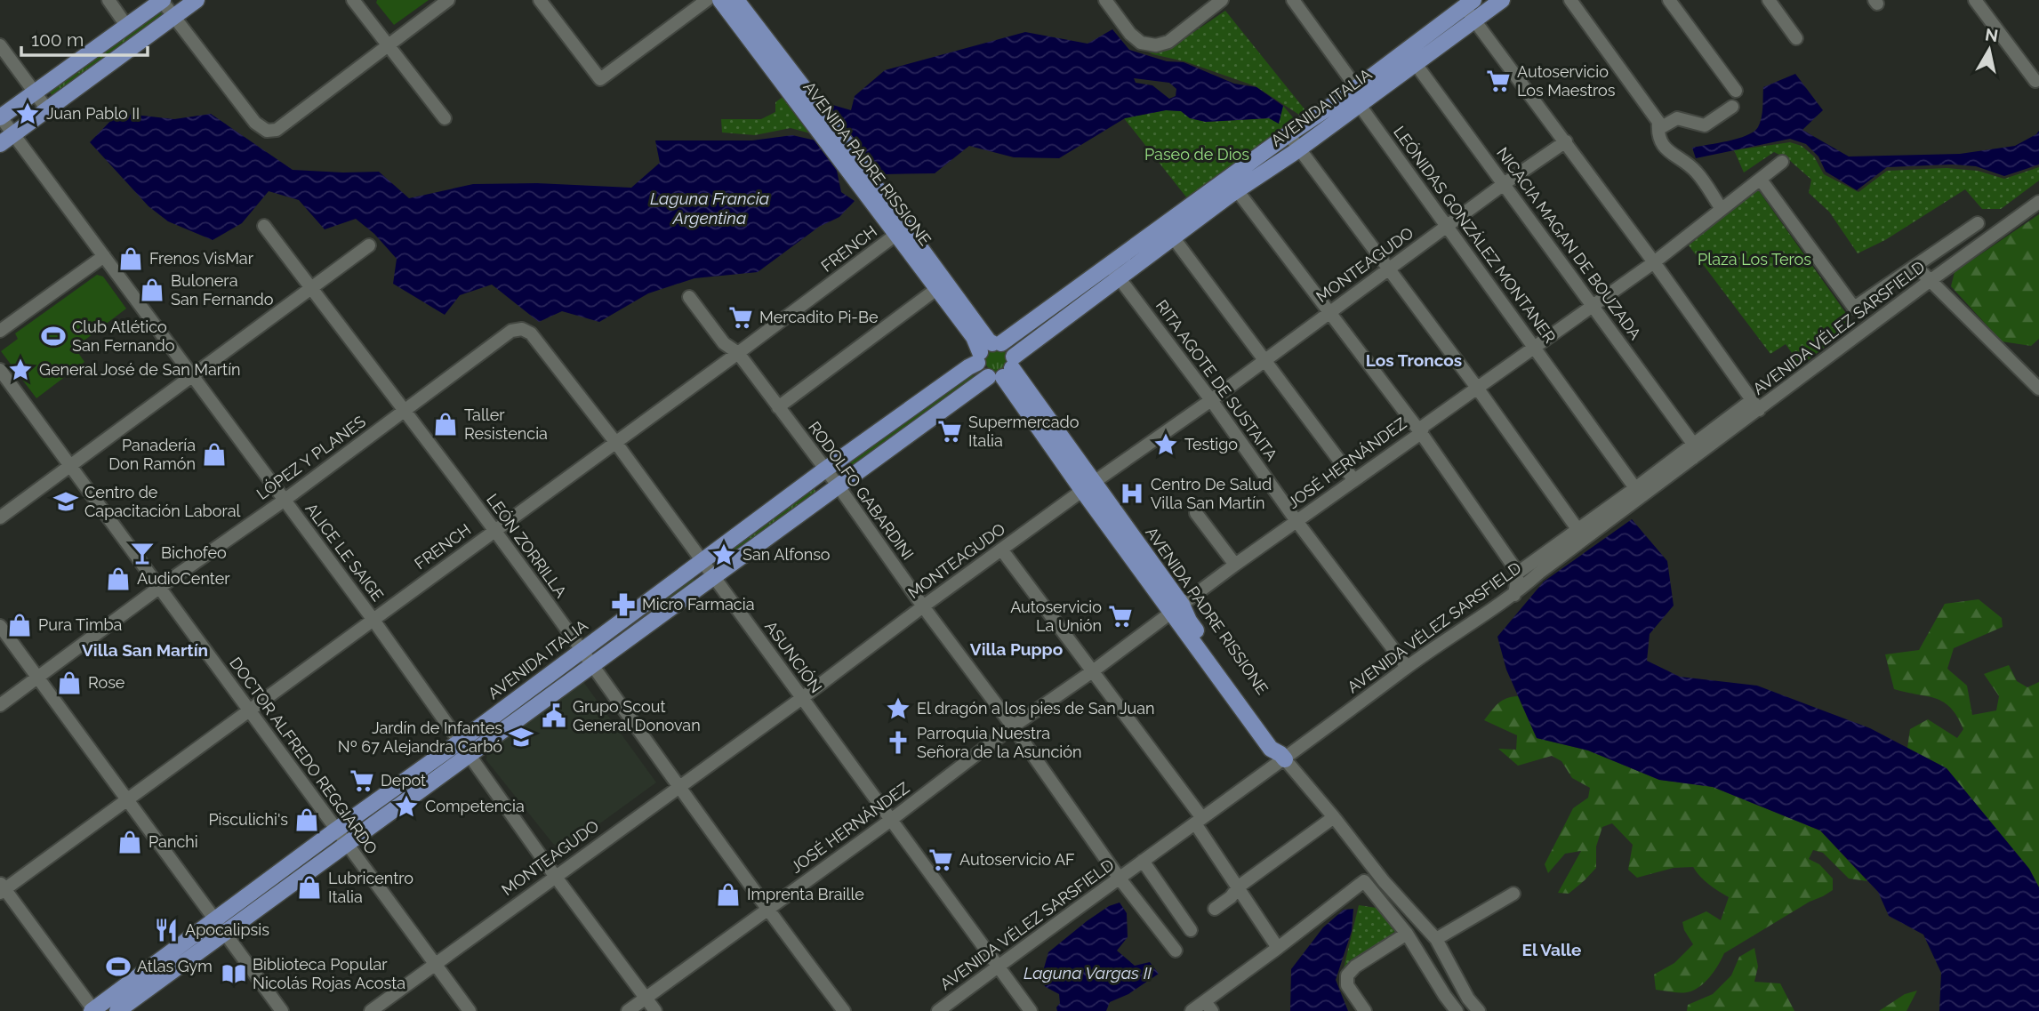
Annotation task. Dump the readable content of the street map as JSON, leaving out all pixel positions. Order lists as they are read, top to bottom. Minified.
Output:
{"streets":{"main road":["AVENIDA ITALIA","AVENIDA PADRE RISSIONE"],"street":["LEÓNIDAS GONZÁLEZ MONTANER","NICACIA MAGAN DE BOUZADA","FRENCH","MONTEAGUDO","AVENIDA VÉLEZ SARSFIELD","RITA AGOTE DE SUSTAITA","LÓPEZ Y PLANES","JOSÉ HERNÁNDEZ","RODOLFO GABARDINI","LEÓN ZORRILLA","ALICE LE SAIGE","ASUNCIÓN","DOCTOR ALFREDO REGGIARDO"]},"crossings":[["AVENIDA ITALIA","AVENIDA PADRE RISSIONE"],["AVENIDA ITALIA","LEÓNIDAS GONZÁLEZ MONTANER"],["AVENIDA ITALIA","NICACIA MAGAN DE BOUZADA"],["AVENIDA ITALIA","RITA AGOTE DE SUSTAITA"],["AVENIDA ITALIA","RODOLFO GABARDINI"],["AVENIDA ITALIA","LEÓN ZORRILLA"],["AVENIDA ITALIA","ALICE LE SAIGE"],["AVENIDA ITALIA","ASUNCIÓN"],["AVENIDA ITALIA","DOCTOR ALFREDO REGGIARDO"],["AVENIDA PADRE RISSIONE","FRENCH"],["AVENIDA PADRE RISSIONE","MONTEAGUDO"],["AVENIDA PADRE RISSIONE","AVENIDA VÉLEZ SARSFIELD"],["AVENIDA PADRE RISSIONE","JOSÉ HERNÁNDEZ"],["LEÓNIDAS GONZÁLEZ MONTANER","MONTEAGUDO"],["LEÓNIDAS GONZÁLEZ MONTANER","AVENIDA VÉLEZ SARSFIELD"],["LEÓNIDAS GONZÁLEZ MONTANER","JOSÉ HERNÁNDEZ"],["NICACIA MAGAN DE BOUZADA","MONTEAGUDO"],["NICACIA MAGAN DE BOUZADA","AVENIDA VÉLEZ SARSFIELD"],["NICACIA MAGAN DE BOUZADA","JOSÉ HERNÁNDEZ"],["FRENCH","RODOLFO GABARDINI"],["FRENCH","LEÓN ZORRILLA"],["FRENCH","ALICE LE SAIGE"],["FRENCH","ASUNCIÓN"],["FRENCH","DOCTOR ALFREDO REGGIARDO"],["MONTEAGUDO","RITA AGOTE DE SUSTAITA"],["MONTEAGUDO","RODOLFO GABARDINI"],["MONTEAGUDO","LEÓN ZORRILLA"],["MONTEAGUDO","ALICE LE SAIGE"],["MONTEAGUDO","ASUNCIÓN"],["MONTEAGUDO","DOCTOR ALFREDO REGGIARDO"],["AVENIDA VÉLEZ SARSFIELD","RITA AGOTE DE SUSTAITA"],["AVENIDA VÉLEZ SARSFIELD","JOSÉ HERNÁNDEZ"],["AVENIDA VÉLEZ SARSFIELD","RODOLFO GABARDINI"],["AVENIDA VÉLEZ SARSFIELD","ASUNCIÓN"],["RITA AGOTE DE SUSTAITA","JOSÉ HERNÁNDEZ"],["LÓPEZ Y PLANES","LEÓN ZORRILLA"],["LÓPEZ Y PLANES","ALICE LE SAIGE"],["LÓPEZ Y PLANES","ASUNCIÓN"],["LÓPEZ Y PLANES","DOCTOR ALFREDO REGGIARDO"],["JOSÉ HERNÁNDEZ","RODOLFO GABARDINI"],["JOSÉ HERNÁNDEZ","LEÓN ZORRILLA"],["JOSÉ HERNÁNDEZ","ALICE LE SAIGE"],["JOSÉ HERNÁNDEZ","ASUNCIÓN"]],"districts":["Los Troncos","Villa Puppo","Villa San Martín","El Valle"],"water":["Laguna Francia Argentina","Laguna Vargas II"],"parks":["Paseo de Dios","Plaza Los Teros"],"places":{"supermarket":["Autoservicio Los Maestros","Mercadito Pi-Be","Supermercado Italia","Autoservicio La Unión","Depot","Autoservicio AF"],"place":["Juan Pablo II","General José de San Martín","Testigo","San Alfonso","El dragón a los pies de San Juan","Competencia"],"shop":["Frenos VisMar","Bulonera San Fernando","Taller Resistencia","Panadería Don Ramón","AudioCenter","Pura Timba","Rose","Pisculichi's","Panchi","Lubricentro Italia","Imprenta Braille"],"sports":["Club Atlético San Fernando","Atlas Gym"],"hospital":["Centro De Salud Villa San Martín"],"school or university":["Centro de Capacitación Laboral","Jardín de Infantes Nº 67 Alejandra Carbó"],"bar":["Bichofeo"],"pharmacy":["Micro Farmacia"],"public building":["Grupo Scout General Donovan"],"church":["Parroquia Nuestra Señora de la Asunción"],"restaurant":["Apocalipsis"],"library":["Biblioteca Popular Nicolás Rojas Acosta"]},"scale_bar":"100 m","north":"top"}
